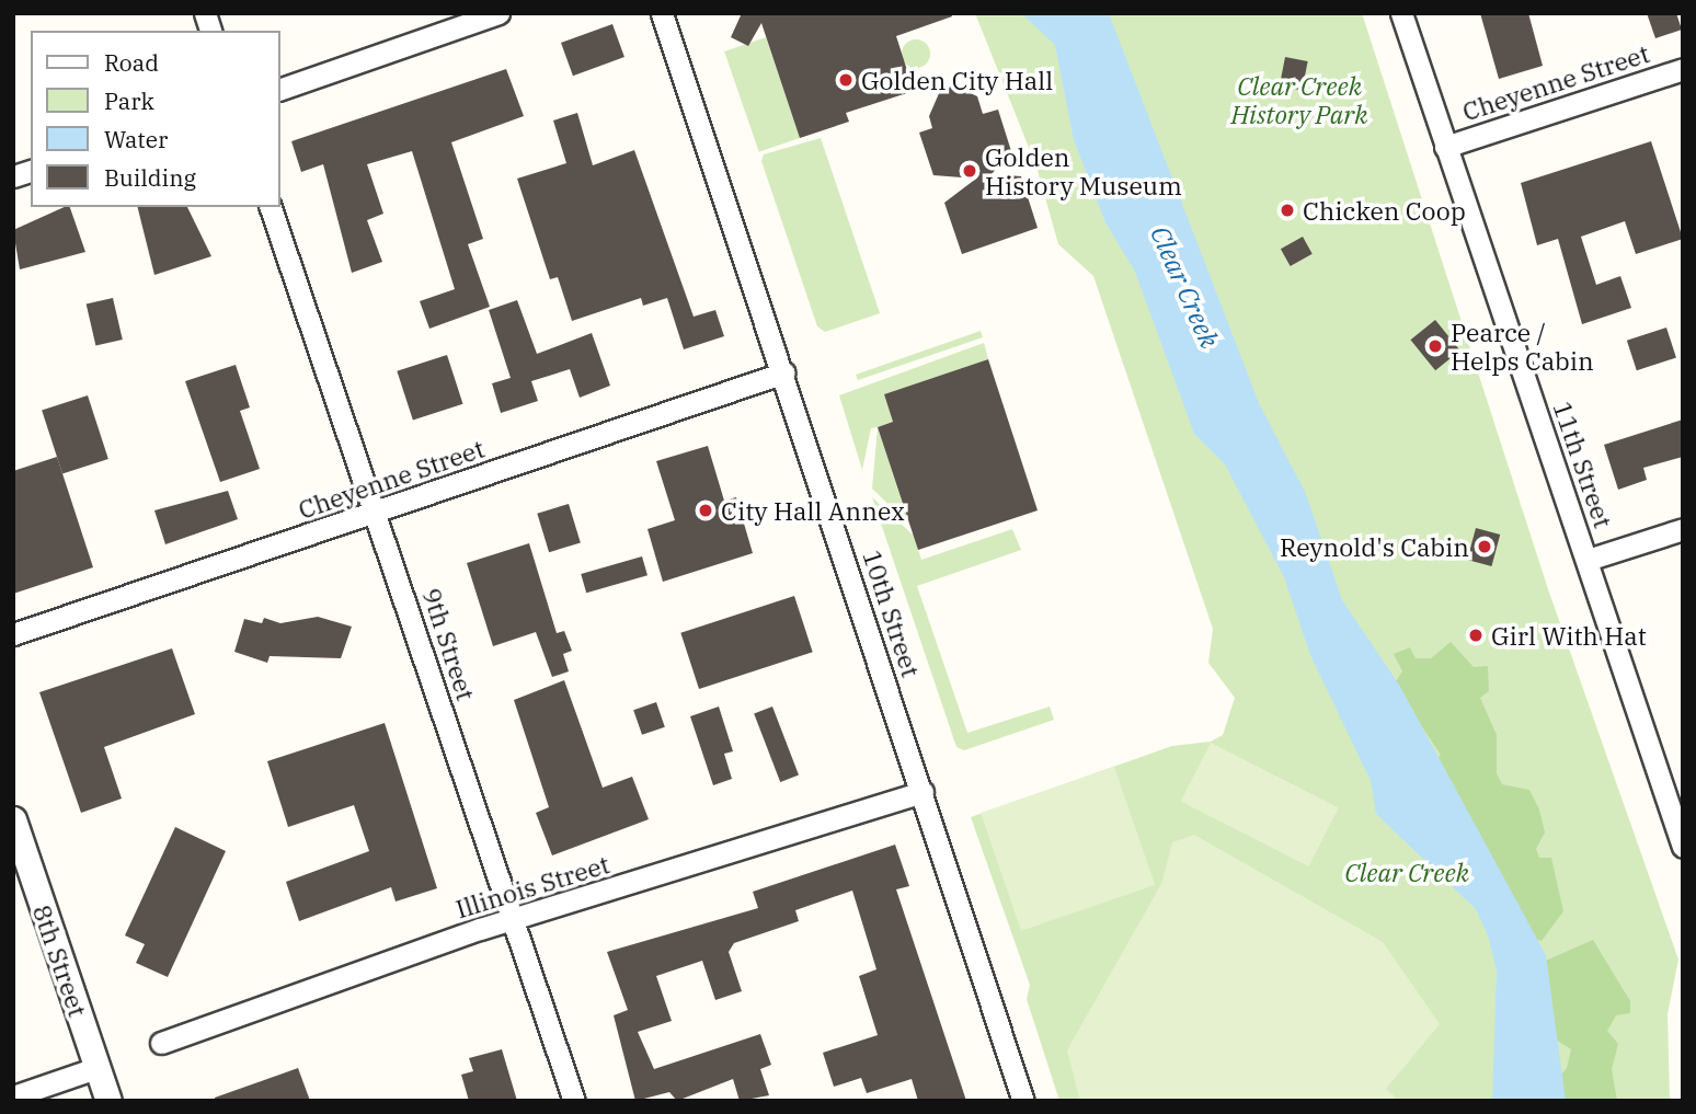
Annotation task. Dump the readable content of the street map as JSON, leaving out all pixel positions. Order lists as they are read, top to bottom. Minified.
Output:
{"streets":{"street":["Cheyenne Street","11th Street","10th Street","9th Street","Illinois Street","8th Street"]},"crossings":[["Cheyenne Street","11th Street"],["Cheyenne Street","10th Street"],["Cheyenne Street","9th Street"],["10th Street","Illinois Street"],["9th Street","Illinois Street"]],"water":["Clear Creek"],"parks":["Clear Creek History Park","Clear Creek"],"places":["Golden City Hall","Golden History Museum","Chicken Coop","Pearce / Helps Cabin","City Hall Annex","Reynold's Cabin","Girl With Hat"],"legend":["Road","Park","Water","Building"]}
